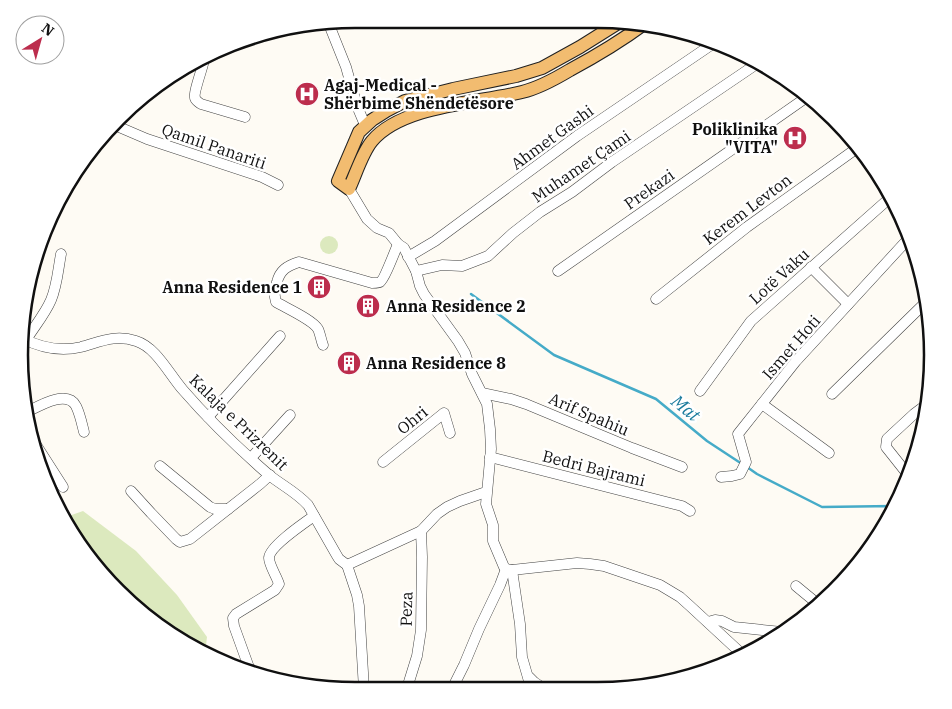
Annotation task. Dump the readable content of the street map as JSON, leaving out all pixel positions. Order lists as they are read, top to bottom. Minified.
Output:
{"streets":{"street":["Ahmet Gashi","Qamil Panariti","Muhamet Çami","Prekazi","Kerem Levton","Lotë Vaku","Ismet Hoti","Arif Spahiu","Ohri","Kalaja e Prizrenit","Bedri Bajrami","Peza"]},"water":["Mat"],"places":{"hospital":["Agaj-Medical - Shërbime Shëndetësore","Poliklinika \"VITA\""],"building":["Anna Residence 1","Anna Residence 2","Anna Residence 8"]},"north":"top right"}
